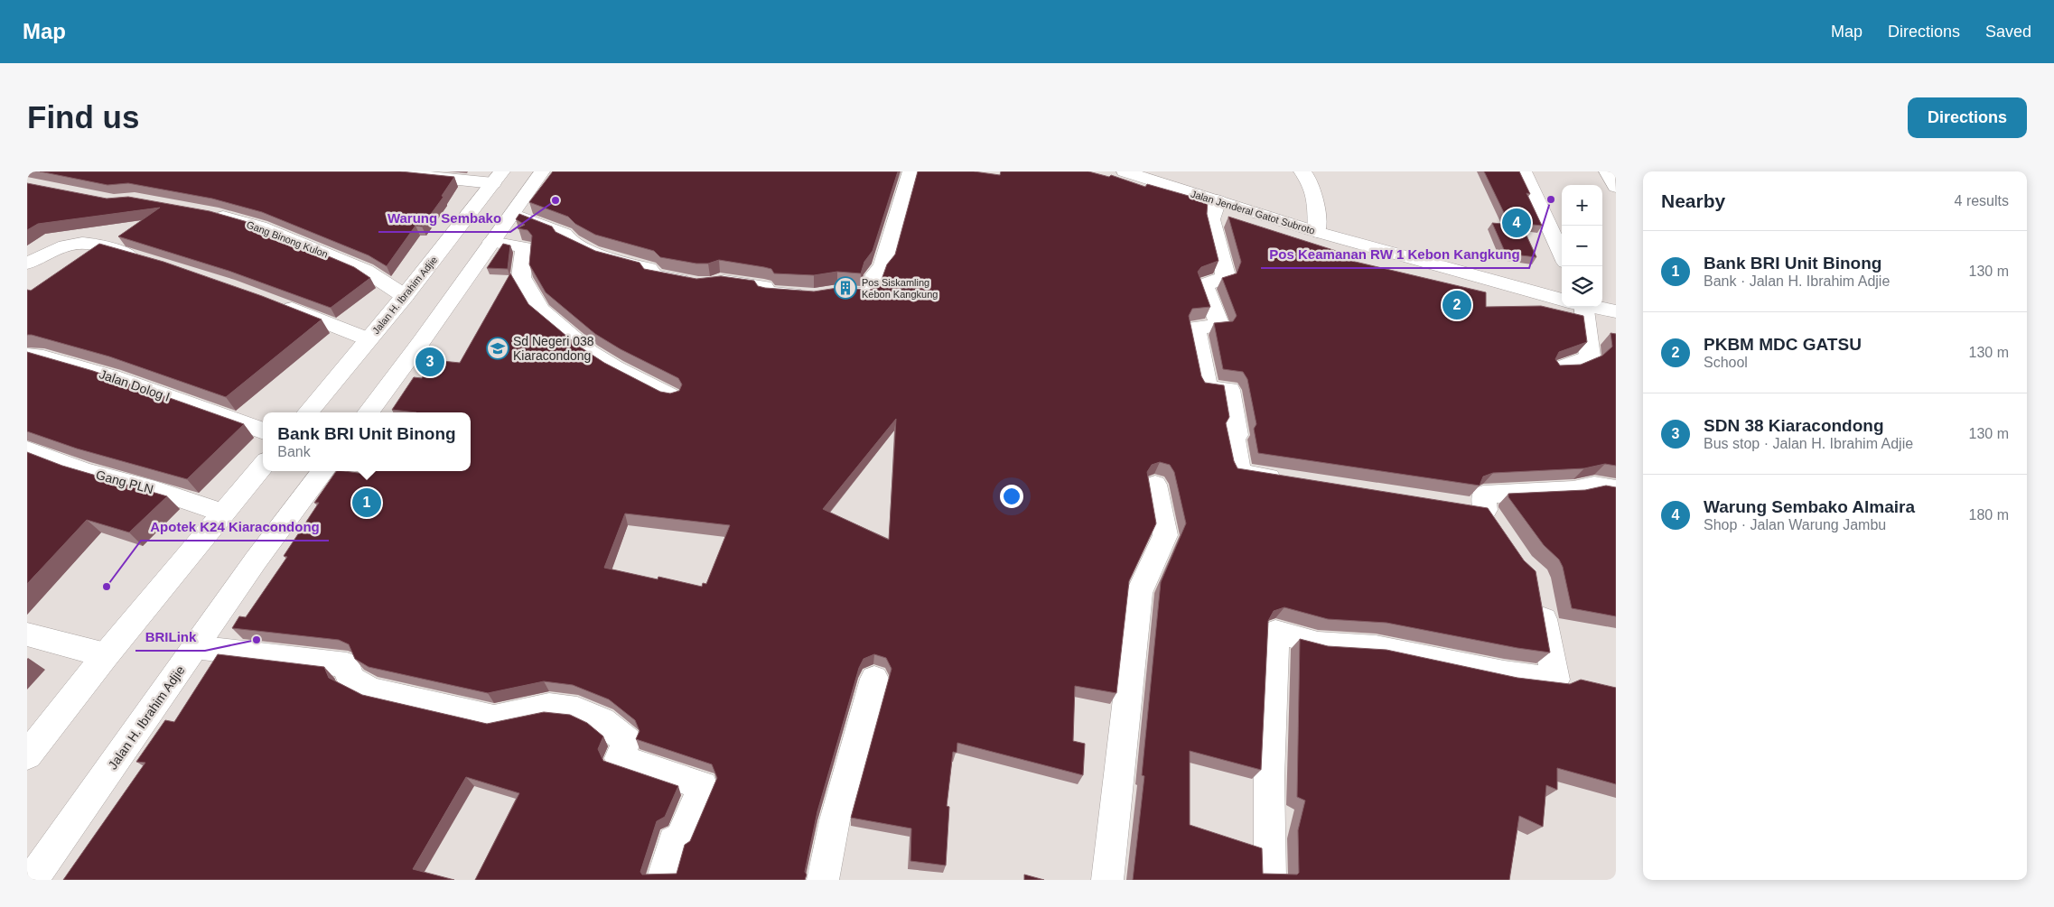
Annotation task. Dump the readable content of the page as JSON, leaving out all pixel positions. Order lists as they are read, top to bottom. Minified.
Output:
{"streets":{"street":["Jalan Jenderal Gatot Subroto","Gang Binong Kulon","Jalan H. Ibrahim Adjie","Jalan Dolog I","Gang PLN"]},"crossings":[["Gang Binong Kulon","Jalan H. Ibrahim Adjie"]],"places":{"other":["Pos Keamanan RW 1 Kebon Kangkung","Warung Sembako","Apotek K24 Kiaracondong","BRILink"],"building":["Pos Siskamling Kebon Kangkung"],"school or university":["Sd Negeri 038 Kiaracondong"]},"page":{"header":"Map","nav":["Map","Directions","Saved"],"buttons":"Directions","title":"Find us","heading":["Nearby","4 results"],"map_buttons":["+","−"],"pins":["4","2","3","1"],"list":[{"mark":"1","name":"Bank BRI Unit Binong","note":"Bank · Jalan H. Ibrahim Adjie","value":"130 m"},{"mark":"2","name":"PKBM MDC GATSU","note":"School","value":"130 m"},{"mark":"3","name":"SDN 38 Kiaracondong","note":"Bus stop · Jalan H. Ibrahim Adjie","value":"130 m"},{"mark":"4","name":"Warung Sembako Almaira","note":"Shop · Jalan Warung Jambu","value":"180 m"}],"popup":["Bank BRI Unit Binong","Bank"]}}
